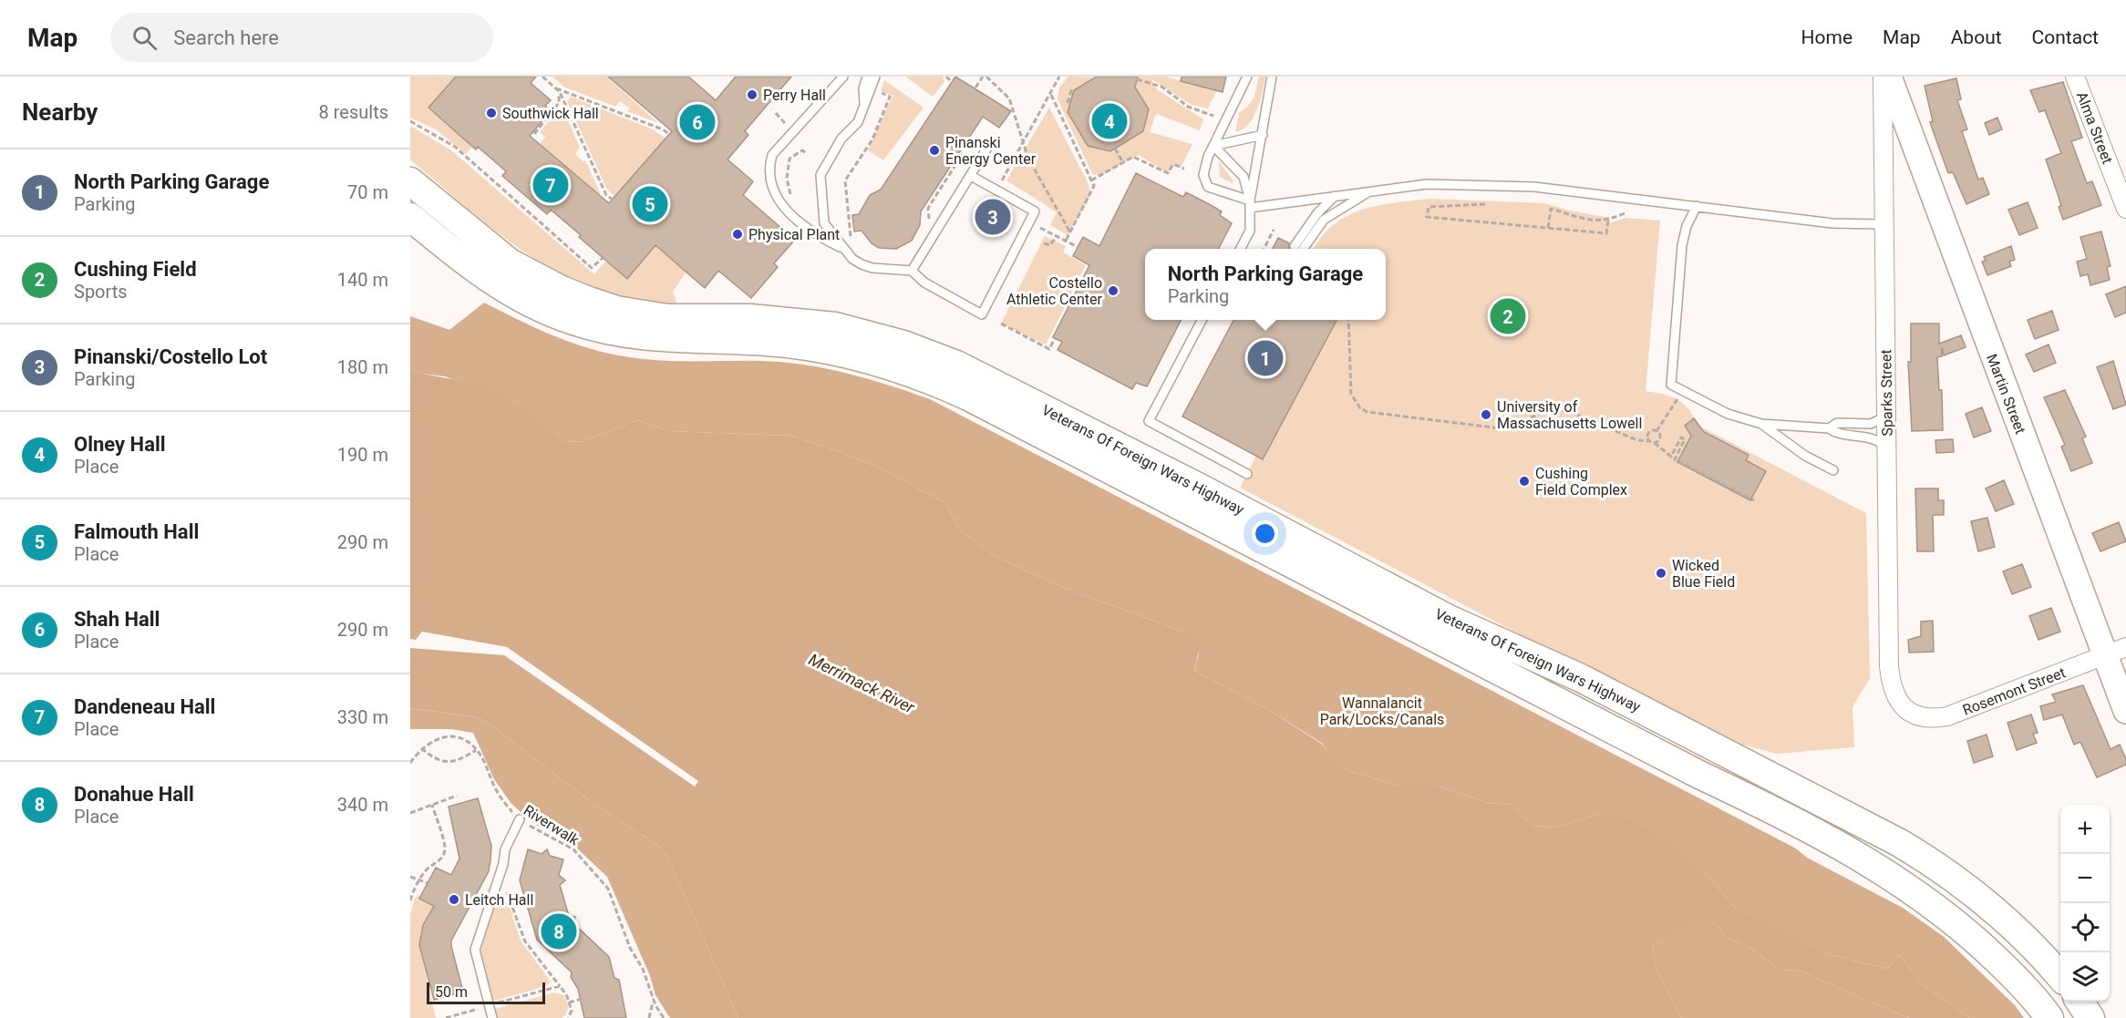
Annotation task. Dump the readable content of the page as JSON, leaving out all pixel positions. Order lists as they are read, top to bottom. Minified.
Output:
{"streets":{"main road":["Veterans Of Foreign Wars Highway"],"street":["Alma Street","Sparks Street","Martin Street","Rosemont Street"],"path":["Riverwalk"]},"crossings":[["Sparks Street","Rosemont Street"],["Martin Street","Rosemont Street"]],"water":["Merrimack River"],"parks":["Wannalancit Park/Locks/Canals"],"places":["Perry Hall","Southwick Hall","Pinanski Energy Center","Physical Plant","Costello Athletic Center","University of Massachusetts Lowell","Cushing Field Complex","Wicked Blue Field","Leitch Hall"],"scale_bar":"50 m","page":{"header":"Map","search":"Search here","nav":["Home","Map","About","Contact"],"heading":["Nearby","8 results"],"pins":["4","6","7","5","3","2","1","8"],"list":[{"mark":"1","name":"North Parking Garage","note":"Parking","value":"70 m"},{"mark":"2","name":"Cushing Field","note":"Sports","value":"140 m"},{"mark":"3","name":"Pinanski/Costello Lot","note":"Parking","value":"180 m"},{"mark":"4","name":"Olney Hall","note":"Place","value":"190 m"},{"mark":"5","name":"Falmouth Hall","note":"Place","value":"290 m"},{"mark":"6","name":"Shah Hall","note":"Place","value":"290 m"},{"mark":"7","name":"Dandeneau Hall","note":"Place","value":"330 m"},{"mark":"8","name":"Donahue Hall","note":"Place","value":"340 m"}],"popup":["North Parking Garage","Parking"],"map_buttons":["+","−"],"scale":"50 m"}}
